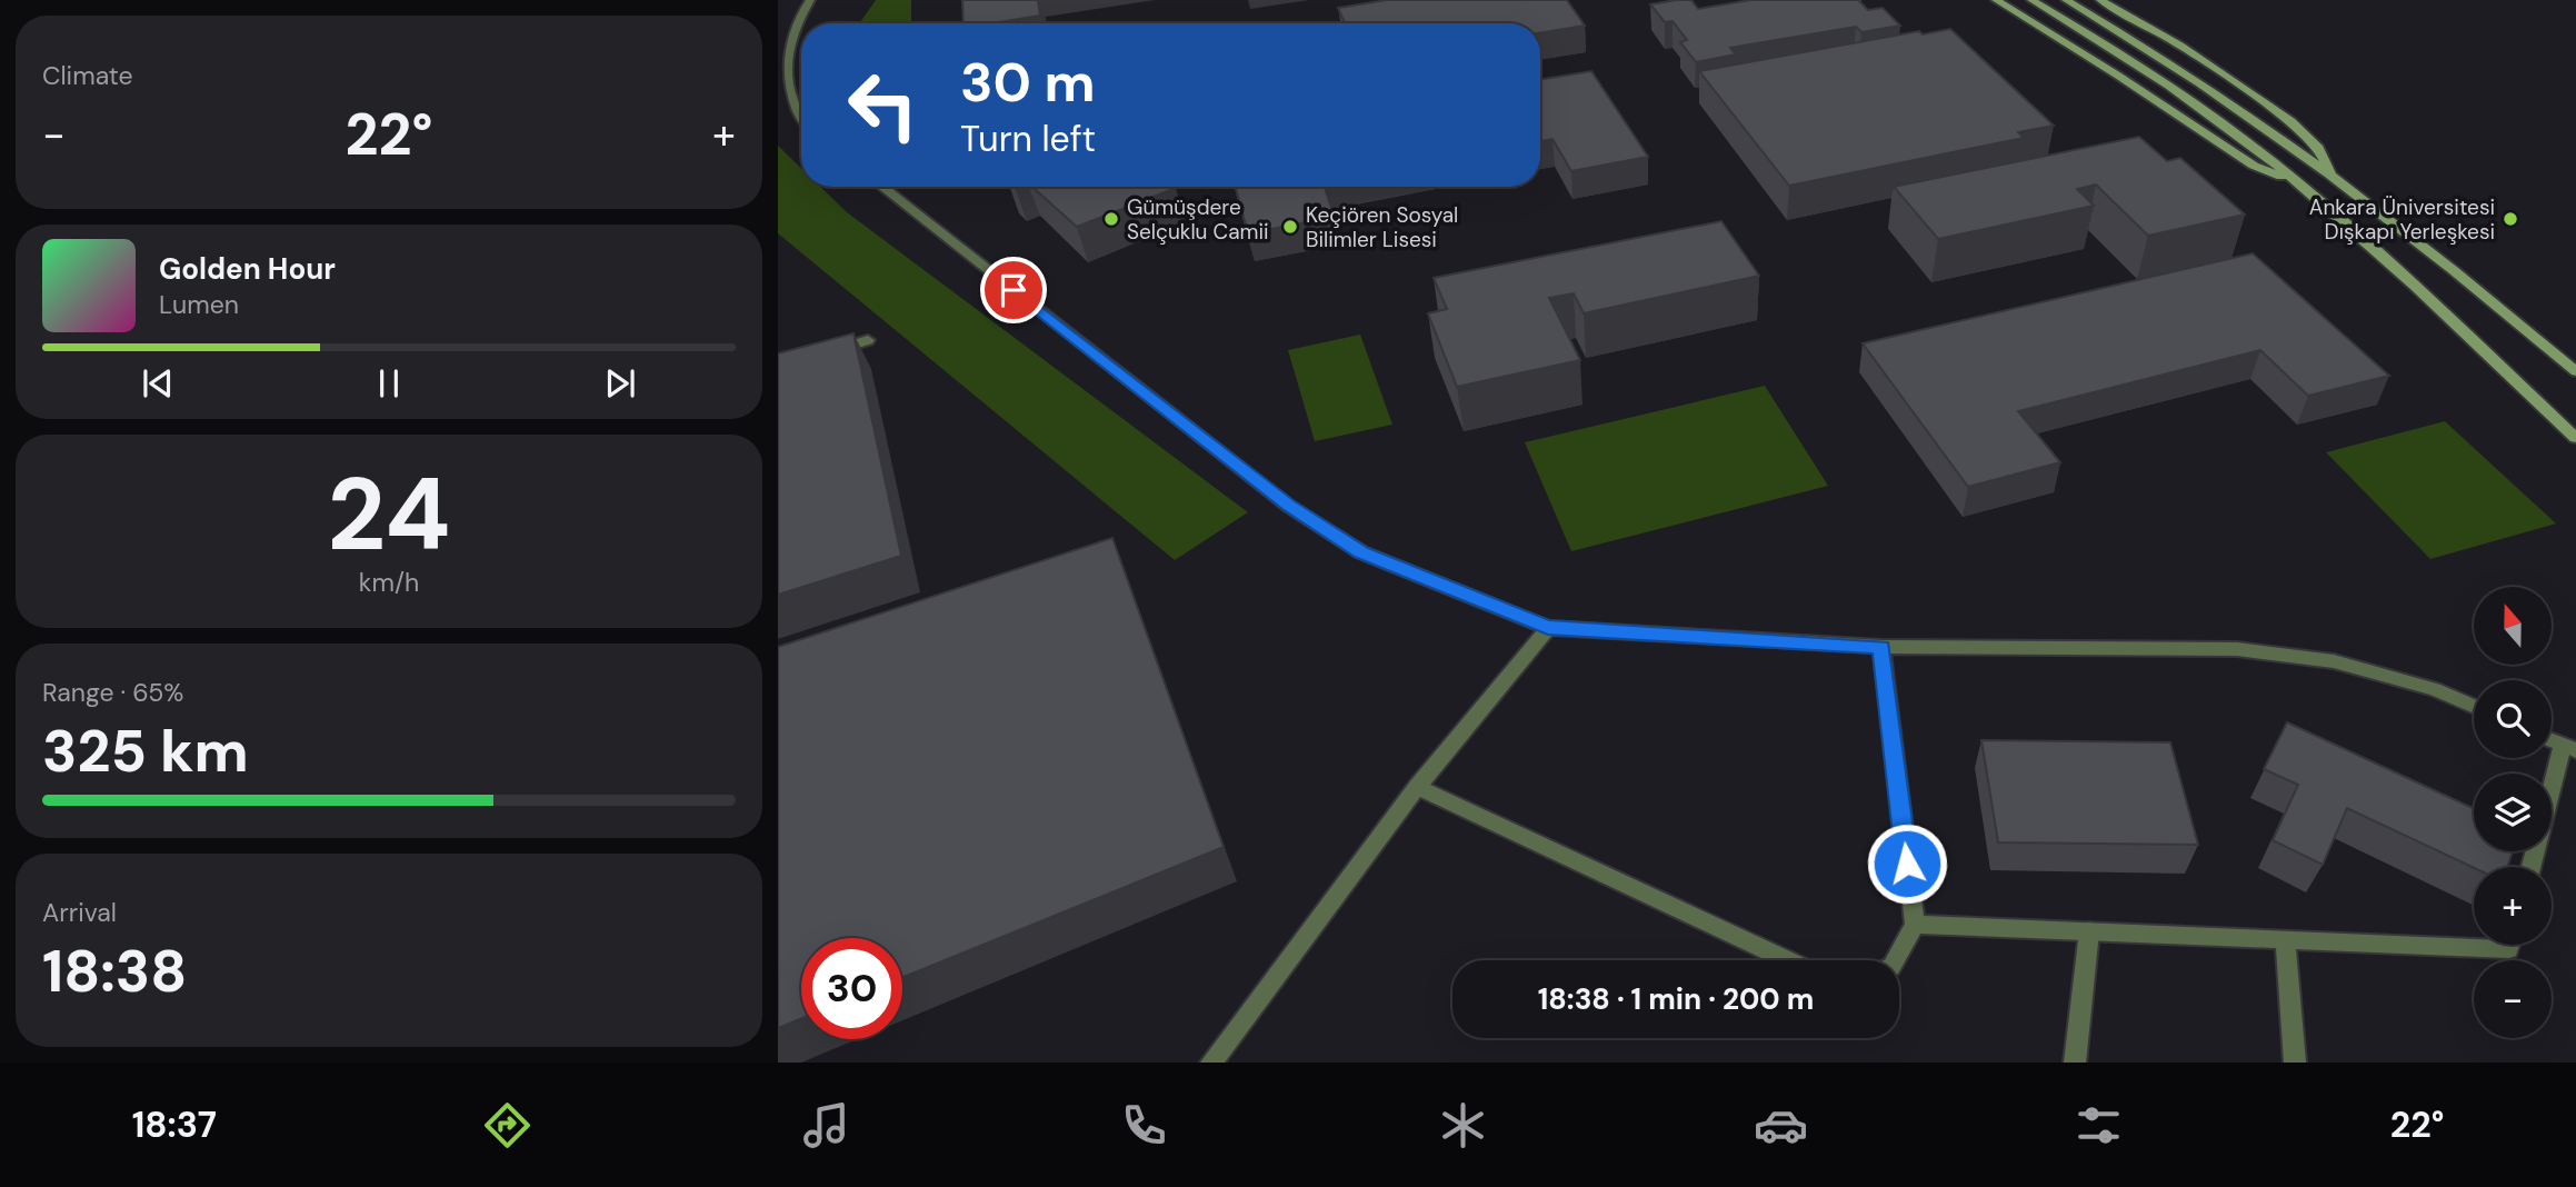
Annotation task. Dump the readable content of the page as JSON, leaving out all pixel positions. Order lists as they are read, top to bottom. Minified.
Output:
{"places":["Gümüşdere Selçuklu Camii","Ankara Üniversitesi Dışkapı Yerleşkesi","Keçiören Sosyal Bilimler Lisesi"],"north":"top","page":{"tile":["Climate",["24","km/h"],["Range · 65%","325 km"],["Arrival","18:38"]],"turn":["30 m","Turn left"],"heat":["−","22°","+"],"song":["Golden Hour","Lumen"],"map_buttons":["+","−"],"limit":"30","trip":"18:38 · 1 min · 200 m","tabs":["18:37","22°"]}}
